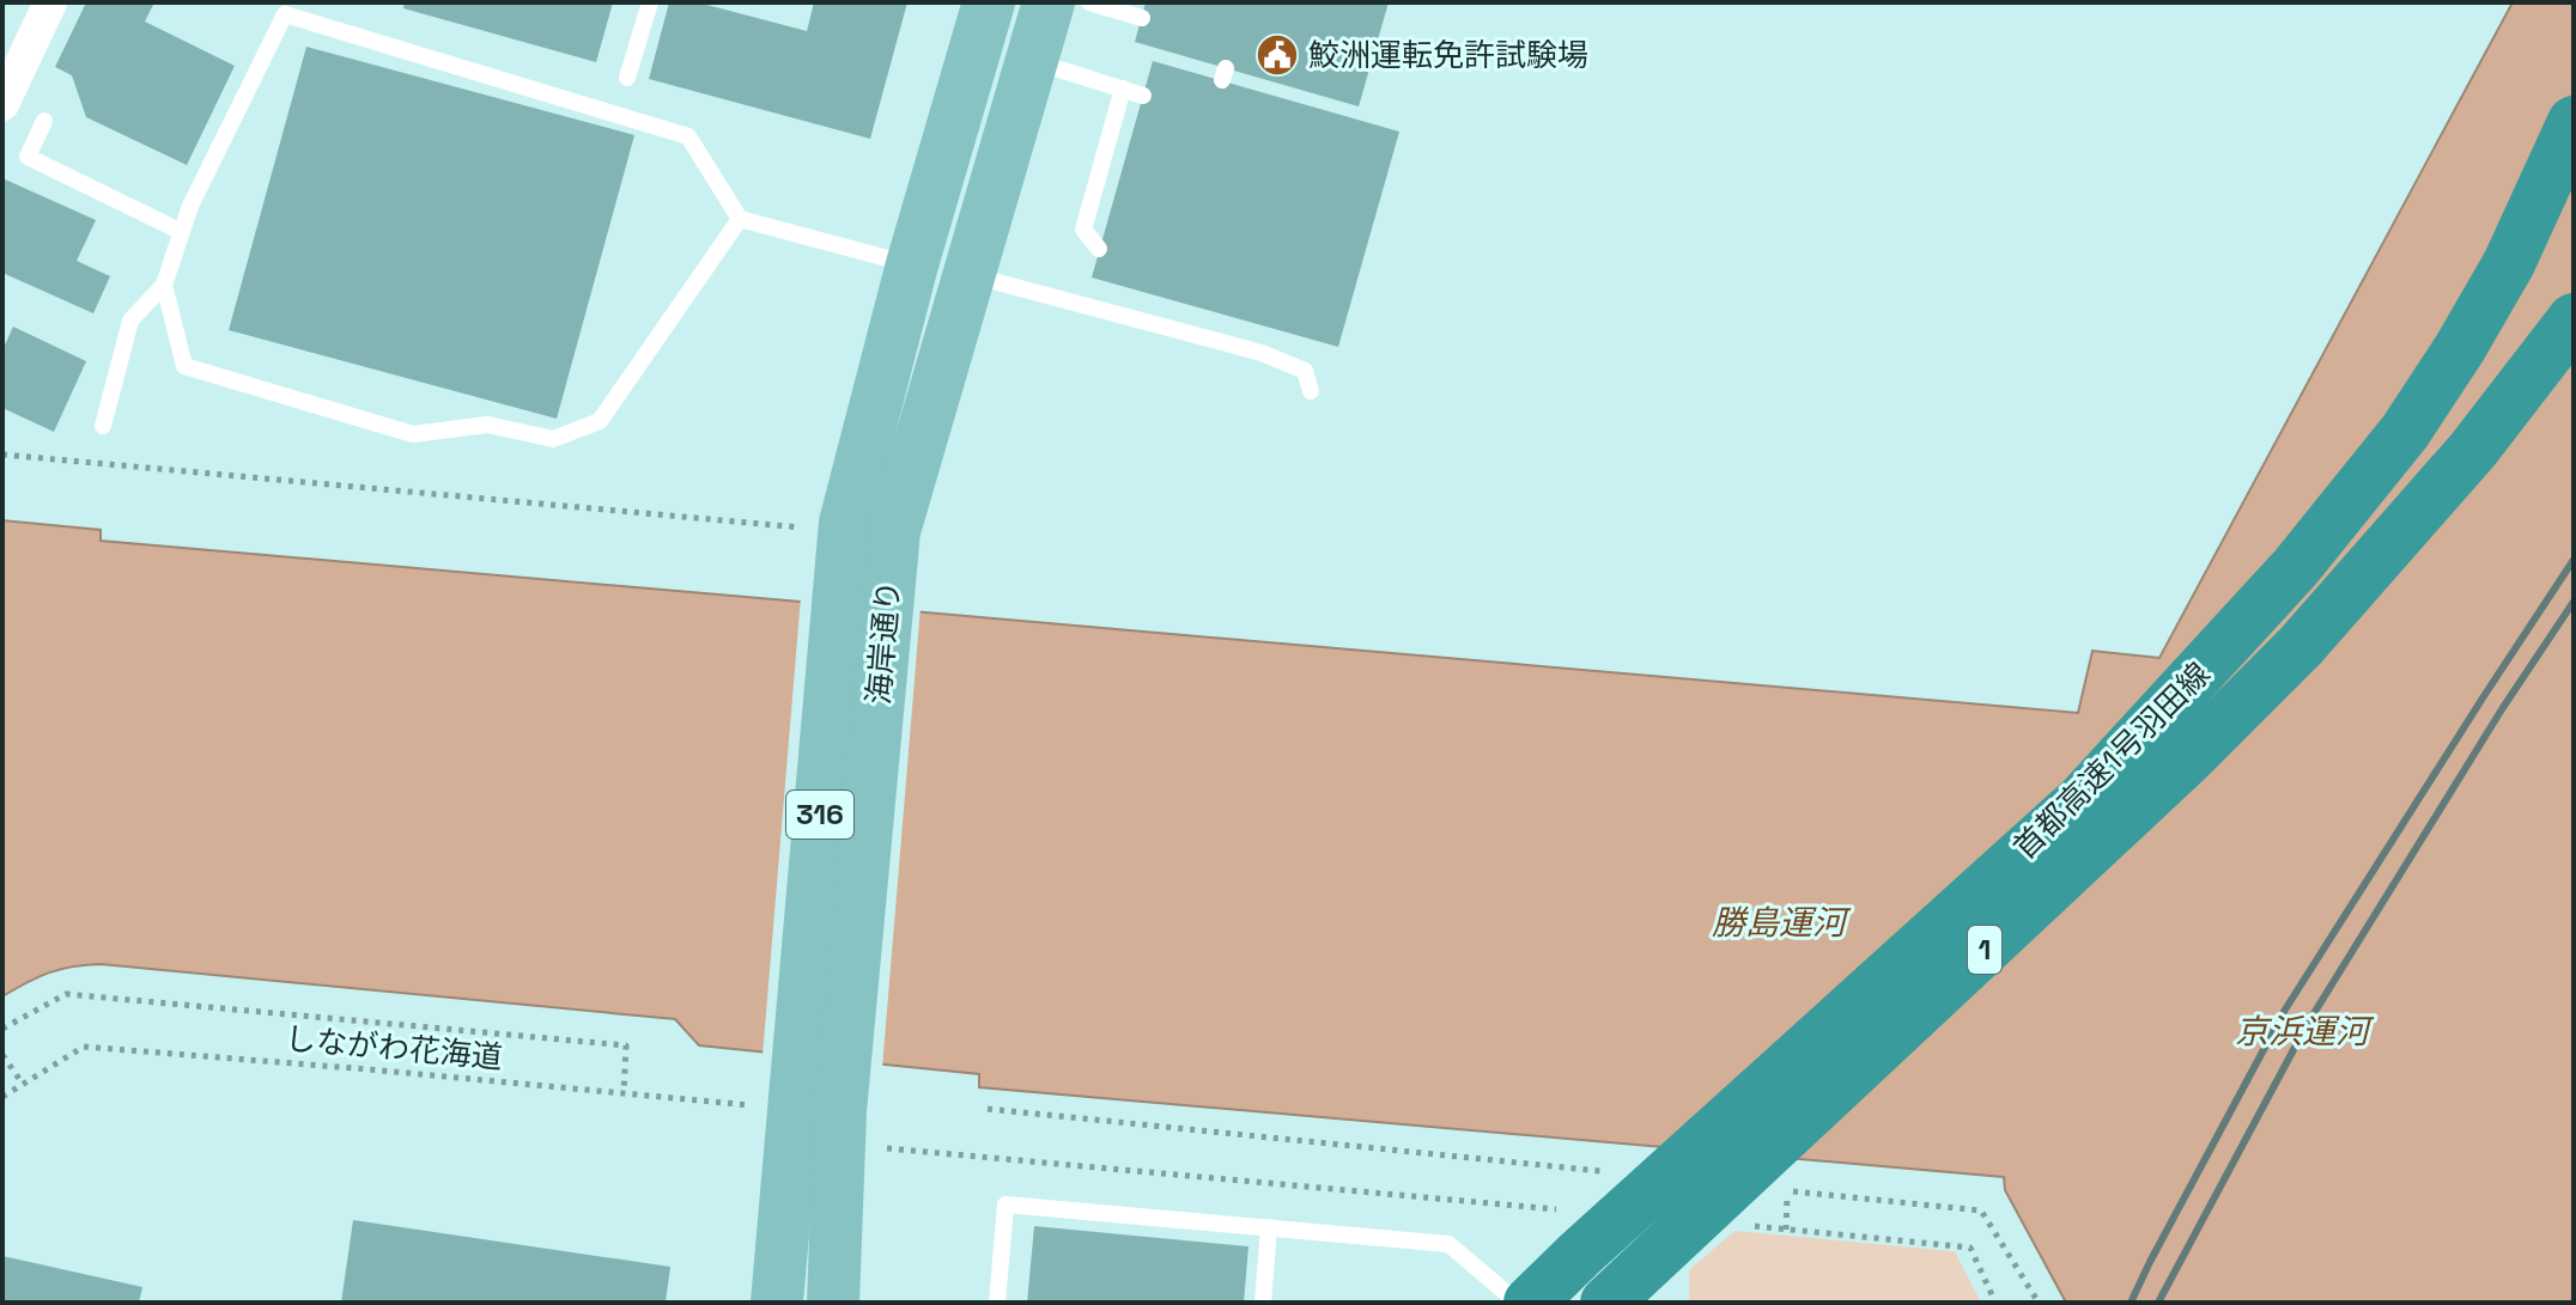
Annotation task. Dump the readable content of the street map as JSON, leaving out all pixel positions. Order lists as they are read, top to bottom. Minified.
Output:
{"streets":{"highway":["首都高速1号羽田線","1"],"main road":["海岸通り","316"],"path":["しながわ花海道"]},"crossings":[["海岸通り","しながわ花海道"]],"water":["勝島運河","京浜運河"],"places":{"public building":["鮫洲運転免許試験場"]}}
